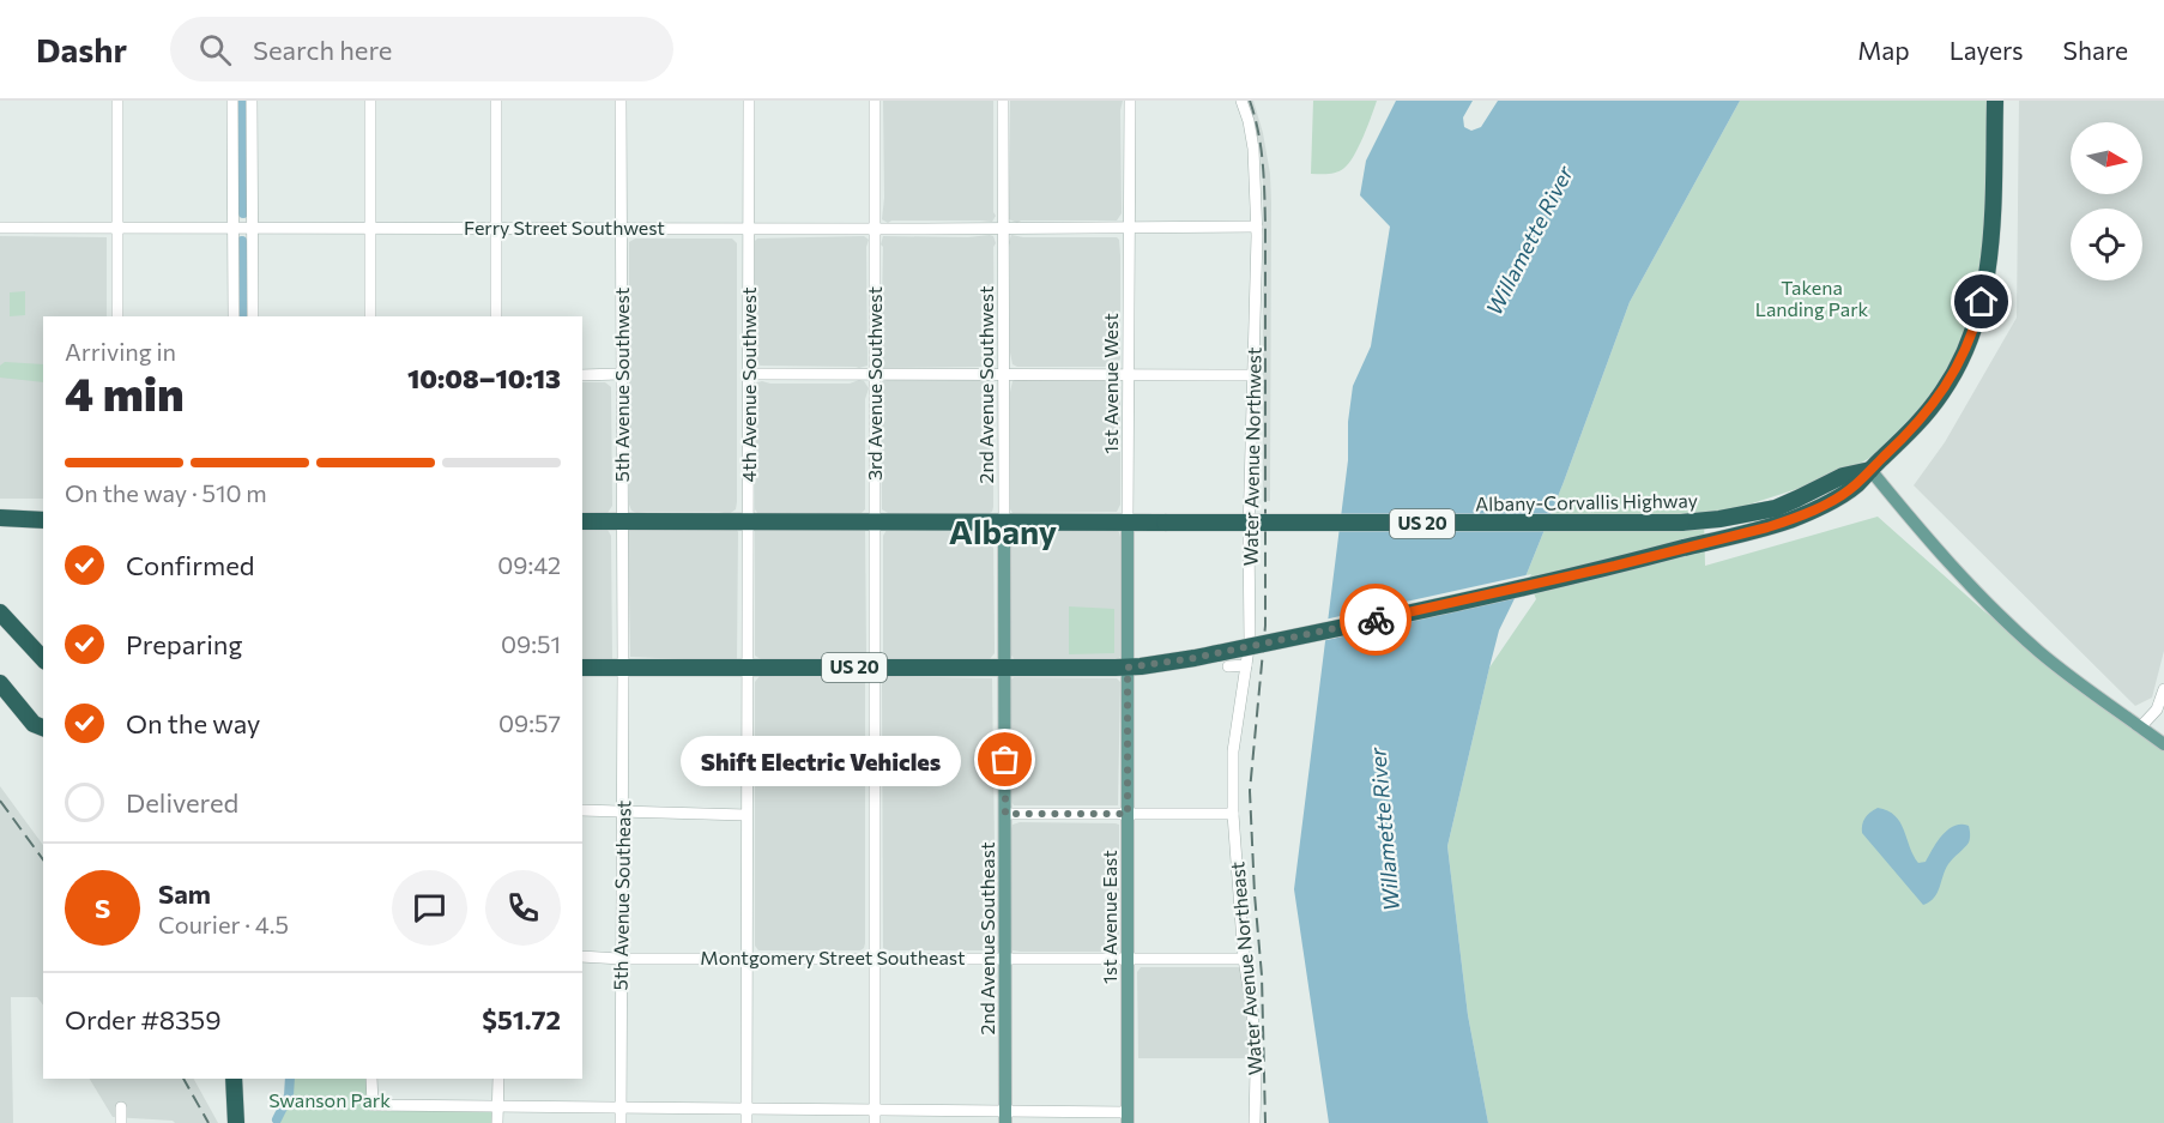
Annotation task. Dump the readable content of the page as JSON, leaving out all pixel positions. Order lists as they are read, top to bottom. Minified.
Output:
{"streets":{"highway":["Albany-Corvallis Highway","US 20"],"main road":["1st Avenue West","2nd Avenue Southwest","1st Avenue East","2nd Avenue Southeast"],"street":["Ferry Street Southwest","3rd Avenue Southwest","5th Avenue Southwest","4th Avenue Southwest","Water Avenue Northwest","5th Avenue Southeast","Montgomery Street Southeast","Water Avenue Northeast"]},"crossings":[["Ferry Street Southwest","3rd Avenue Southwest"],["Ferry Street Southwest","1st Avenue West"],["Ferry Street Southwest","5th Avenue Southwest"],["Ferry Street Southwest","4th Avenue Southwest"],["Ferry Street Southwest","2nd Avenue Southwest"],["Ferry Street Southwest","Water Avenue Northwest"],["3rd Avenue Southwest","US 20"],["3rd Avenue Southwest","Montgomery Street Southeast"],["1st Avenue West","Albany-Corvallis Highway"],["1st Avenue West","US 20"],["1st Avenue West","1st Avenue East"],["5th Avenue Southwest","US 20"],["5th Avenue Southwest","5th Avenue Southeast"],["4th Avenue Southwest","US 20"],["4th Avenue Southwest","Montgomery Street Southeast"],["2nd Avenue Southwest","US 20"],["2nd Avenue Southwest","2nd Avenue Southeast"],["Water Avenue Northwest","Water Avenue Northeast"],["Albany-Corvallis Highway","US 20"],["Albany-Corvallis Highway","1st Avenue East"],["US 20","5th Avenue Southeast"],["US 20","1st Avenue East"],["US 20","2nd Avenue Southeast"],["5th Avenue Southeast","Montgomery Street Southeast"],["1st Avenue East","Montgomery Street Southeast"],["2nd Avenue Southeast","Montgomery Street Southeast"],["Montgomery Street Southeast","Water Avenue Northeast"]],"districts":["Albany"],"water":["Willamette River"],"parks":["Takena Landing Park","Swanson Park"],"places":["Shift Electric Vehicles"],"north":"right","page":{"header":"Dashr","search":"Search here","nav":["Map","Layers","Share"],"heading":["4 min","Arriving in","10:08–10:13"],"panel":["Sam","Courier · 4.5","Order #8359","$51.72"],"bar":"On the way · 510 m","list":[["Confirmed","09:42"],["Preparing","09:51"],["On the way","09:57"],"Delivered"],"bubble":"Shift Electric Vehicles","round":"S"}}
